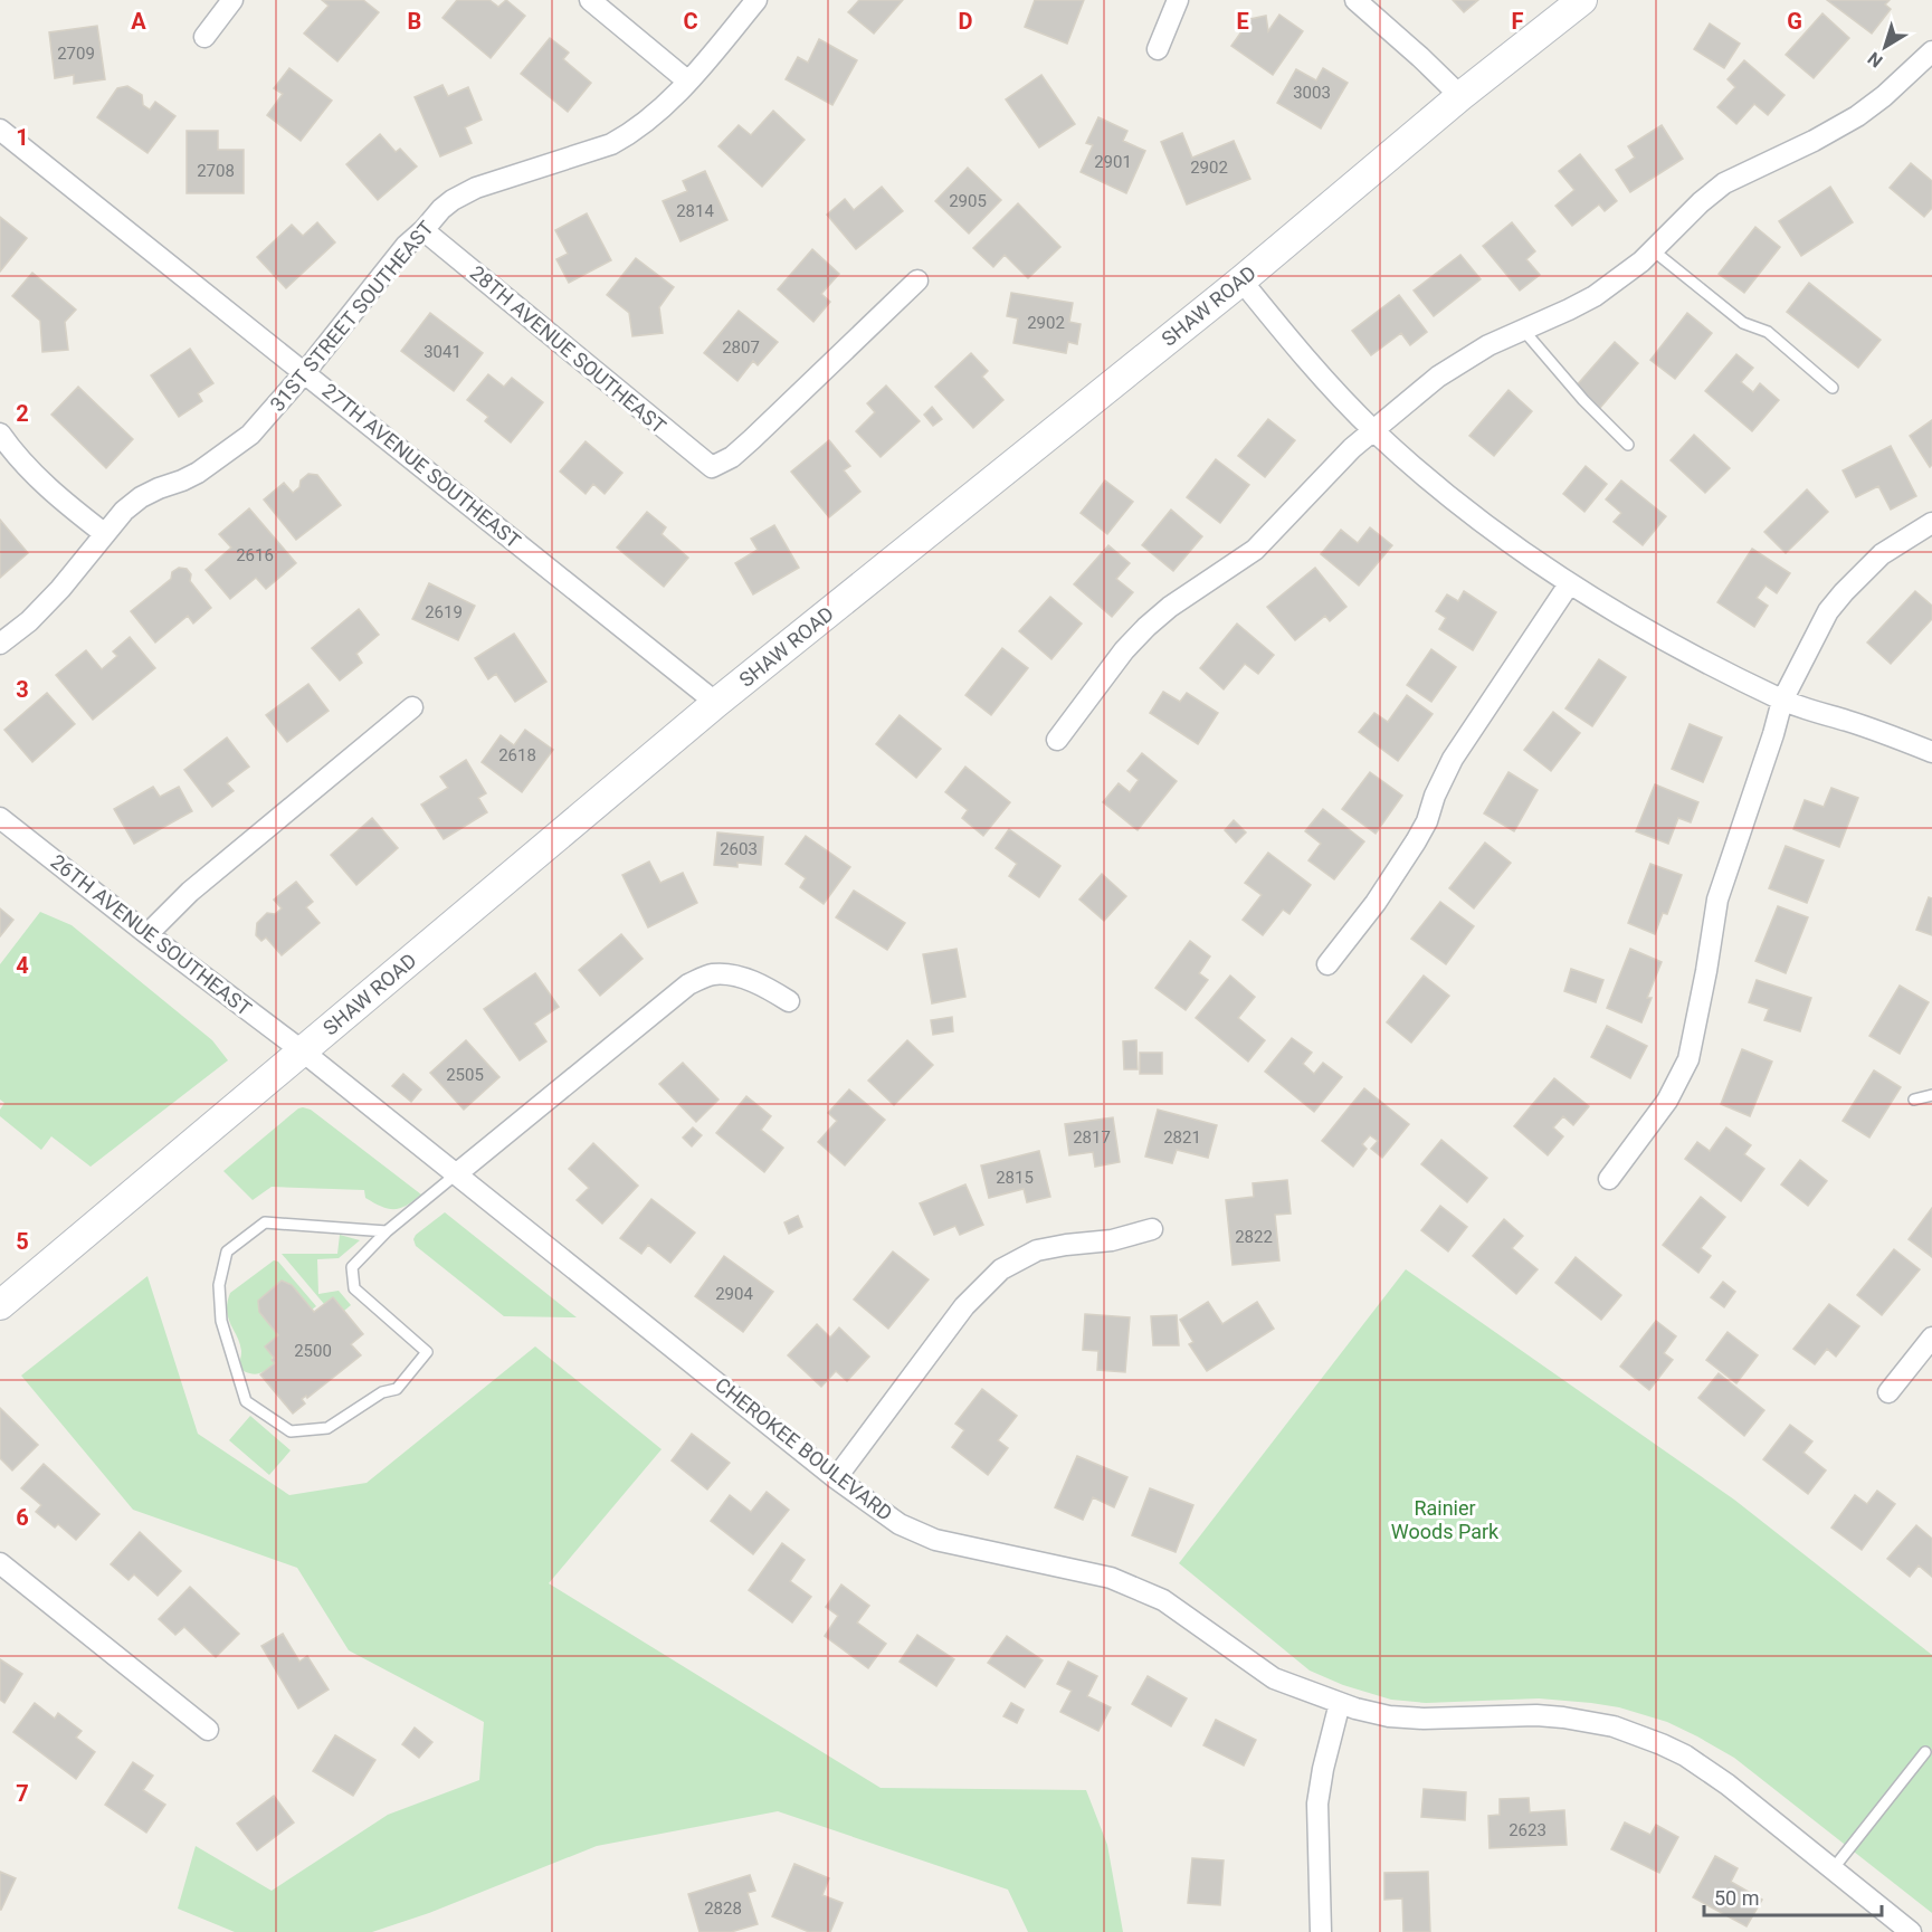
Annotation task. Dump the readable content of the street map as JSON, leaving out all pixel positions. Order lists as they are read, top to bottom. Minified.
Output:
{"streets":{"main road":["SHAW ROAD"],"street":["31ST STREET SOUTHEAST","28TH AVENUE SOUTHEAST","27TH AVENUE SOUTHEAST","26TH AVENUE SOUTHEAST","CHEROKEE BOULEVARD"]},"crossings":[["SHAW ROAD","27TH AVENUE SOUTHEAST"],["SHAW ROAD","26TH AVENUE SOUTHEAST"],["SHAW ROAD","CHEROKEE BOULEVARD"],["31ST STREET SOUTHEAST","28TH AVENUE SOUTHEAST"],["31ST STREET SOUTHEAST","27TH AVENUE SOUTHEAST"],["26TH AVENUE SOUTHEAST","CHEROKEE BOULEVARD"]],"parks":["Rainier Woods Park"],"house_numbers":["2709","3003","2901","2902","2708","2905","2814","2902","2807","3041","2616","2619","2618","2603","2505","2817","2821","2815","2822","2904","2500","2623","2828"],"scale_bar":"50 m","north":"bottom left","grid":{"columns":["A","B","C","D","E","F","G"],"rows":["1","2","3","4","5","6","7"]}}
